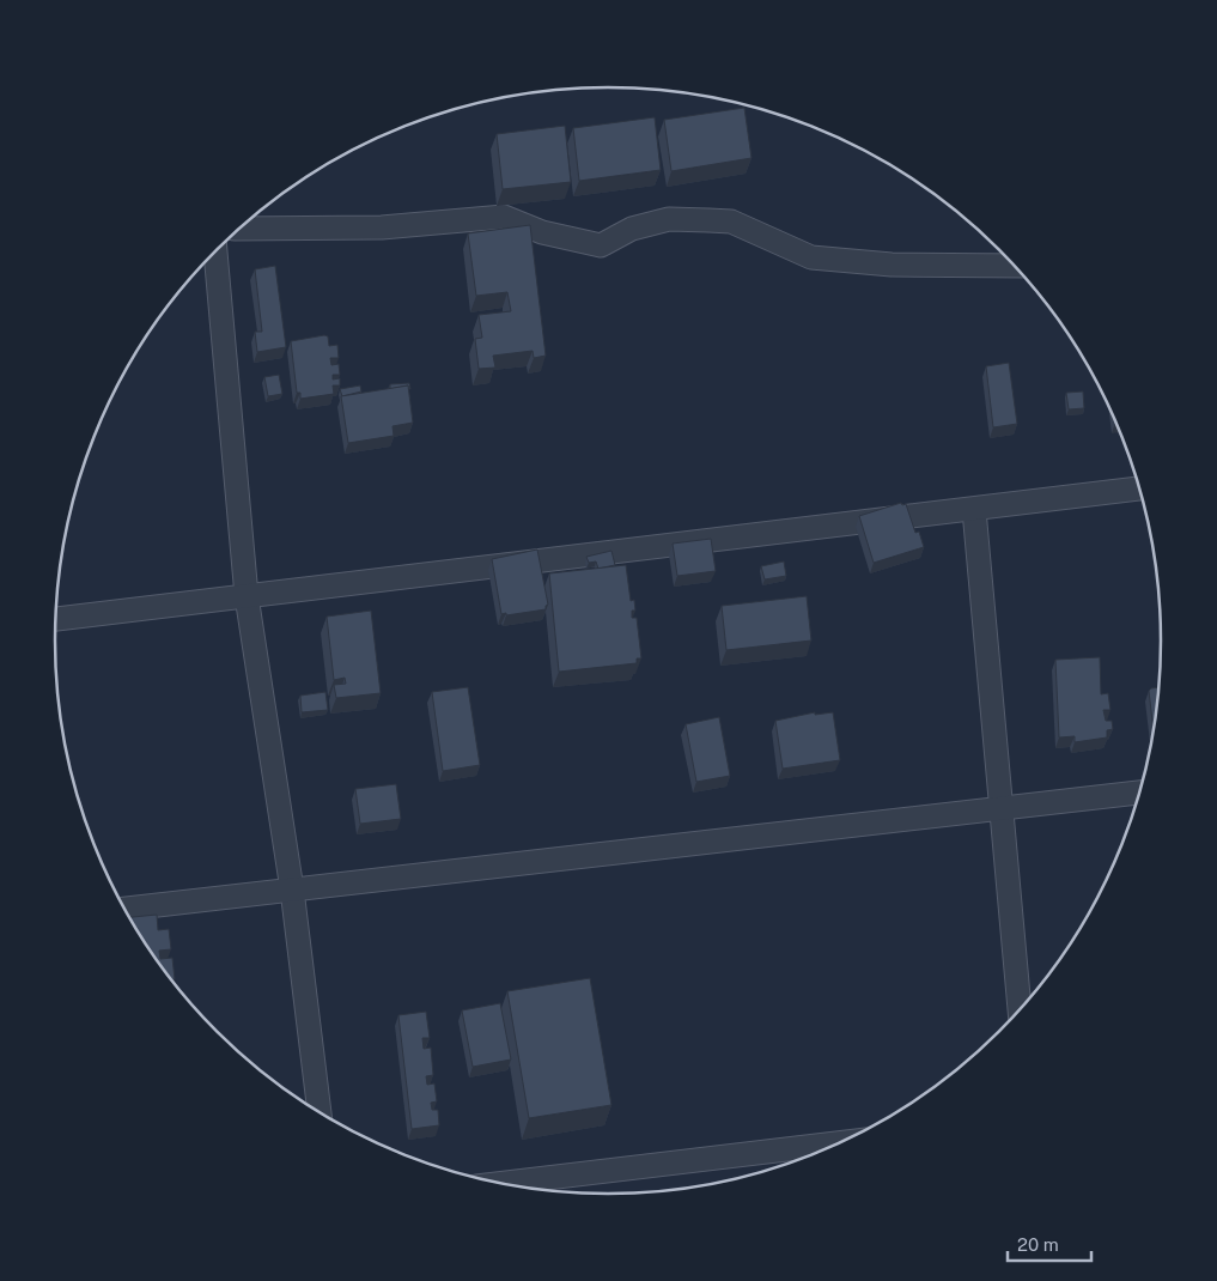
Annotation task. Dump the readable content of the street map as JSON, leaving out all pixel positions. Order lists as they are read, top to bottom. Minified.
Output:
{"scale_bar":"20 m"}
